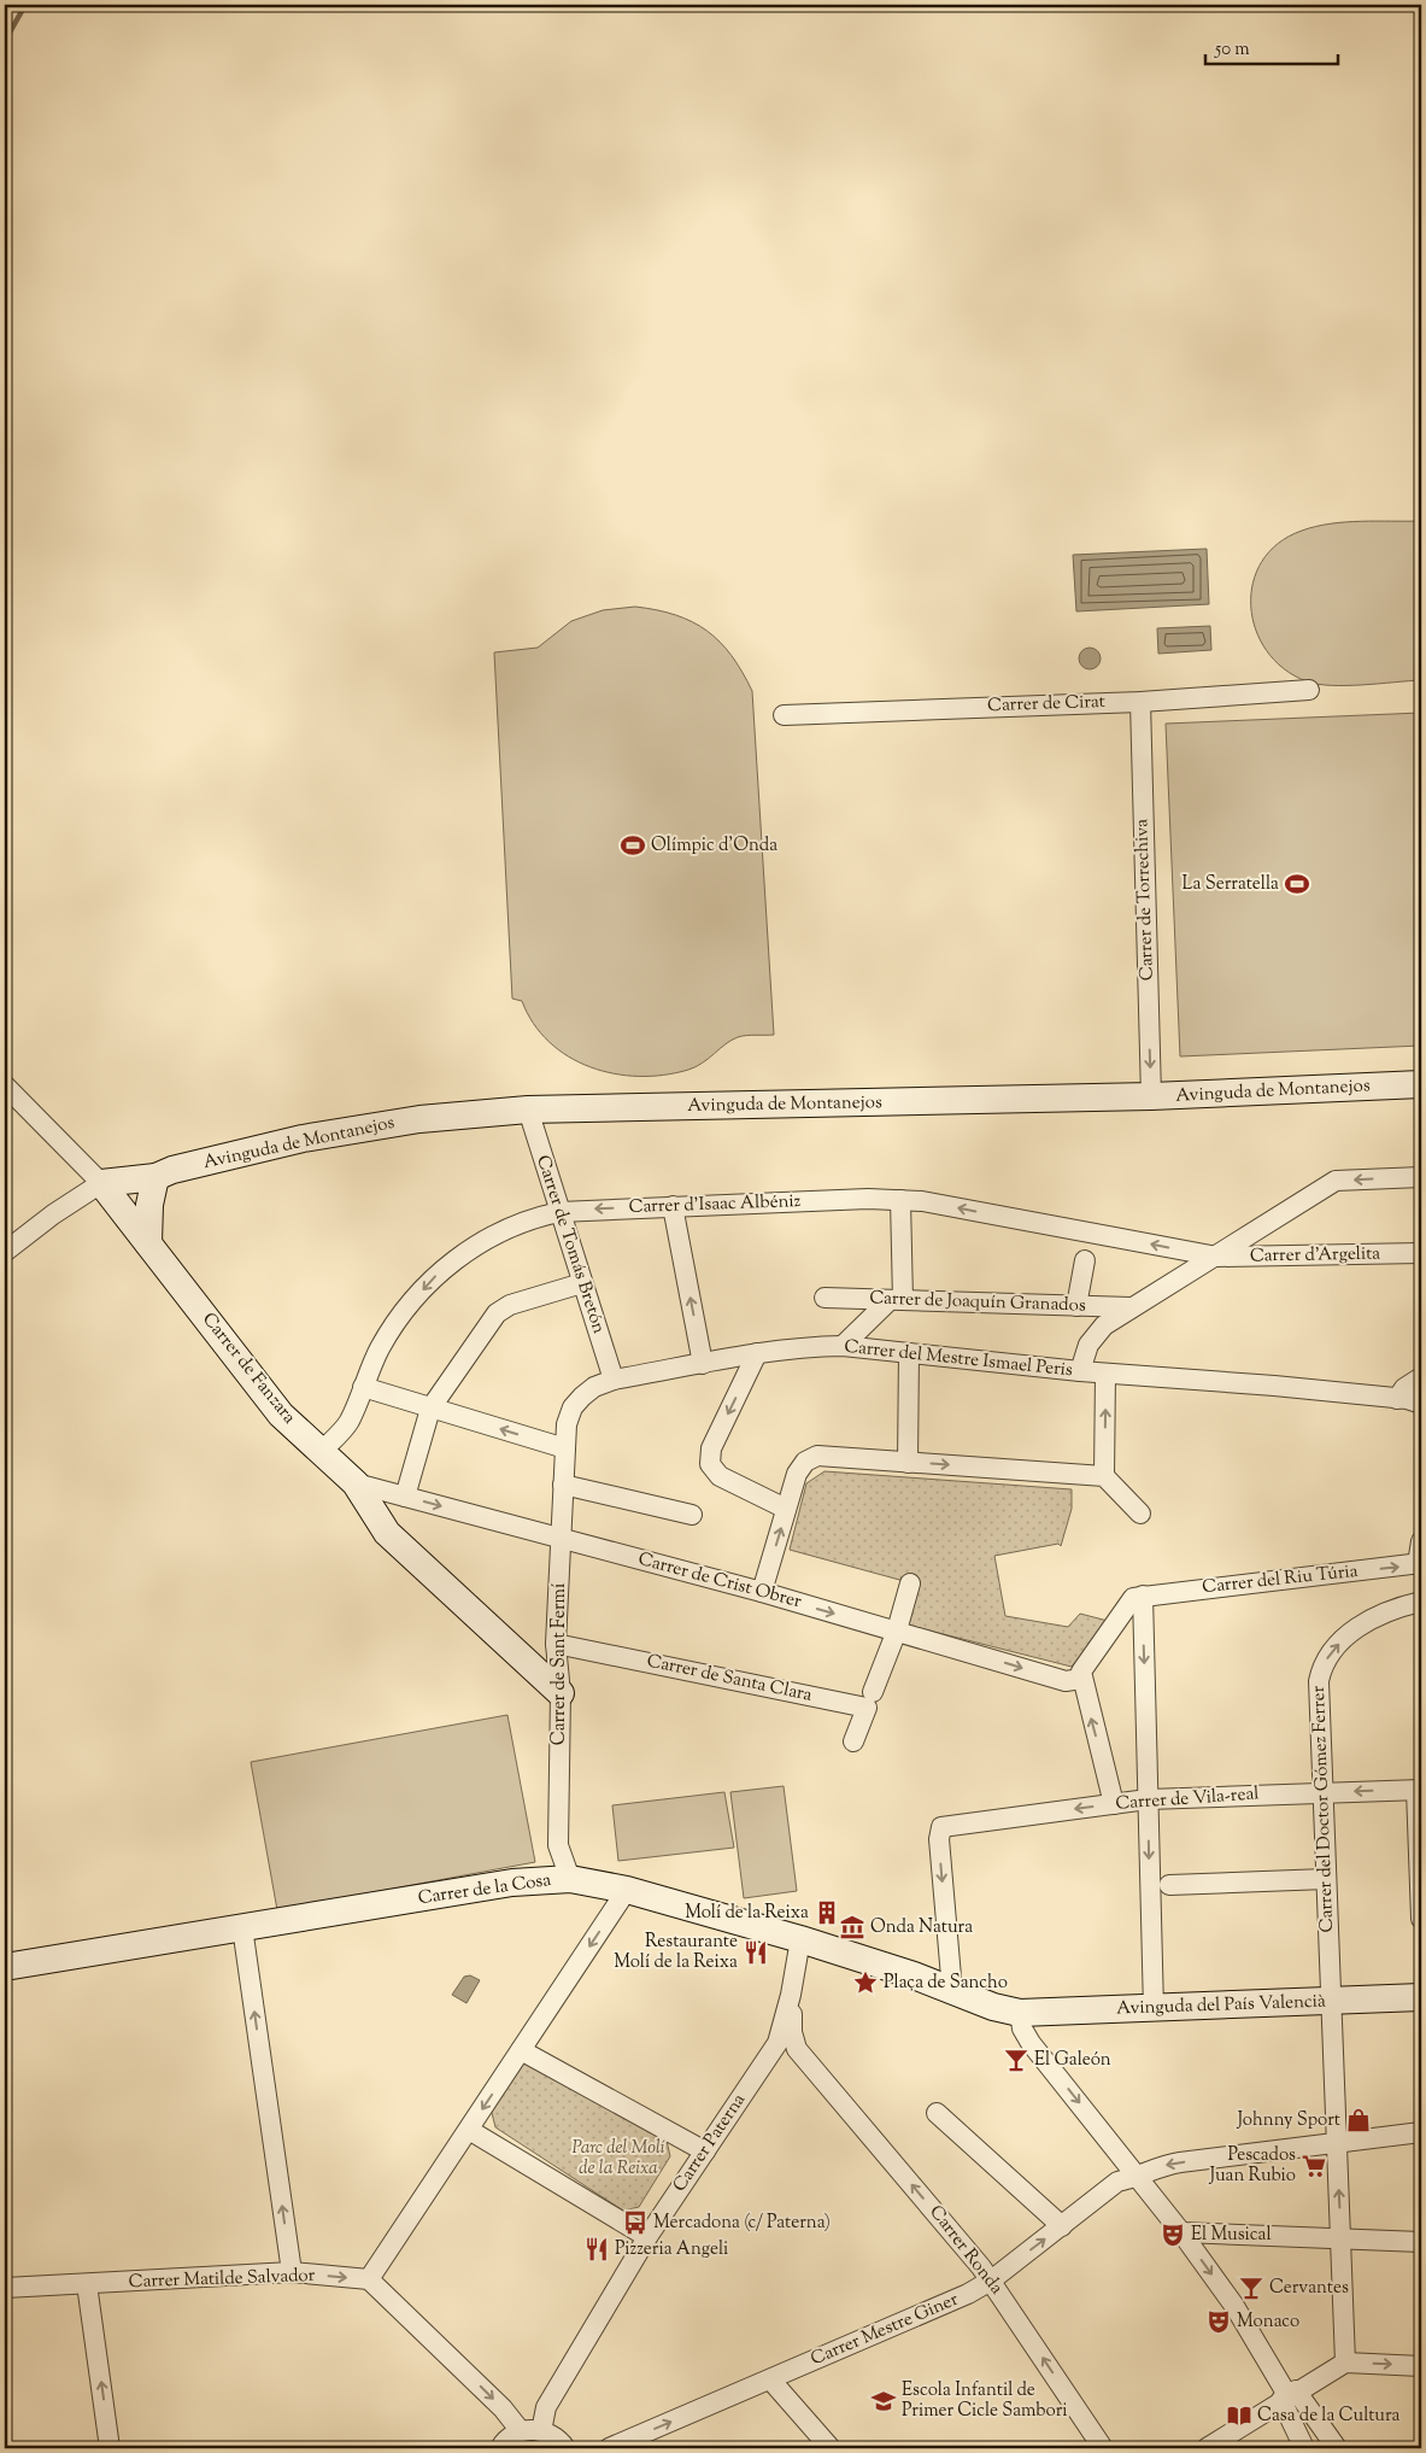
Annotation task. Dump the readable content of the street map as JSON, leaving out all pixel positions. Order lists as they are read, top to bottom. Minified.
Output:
{"streets":{"street":["Carrer de Cirat","Carrer de Torrechiva","Avinguda de Montanejos","Carrer d'Isaac Albéniz","Carrer de Tomás Bretón","Carrer d'Argelita","Carrer de Joaquín Granados","Carrer del Mestre Ismael Peris","Carrer de Fanzara","Carrer del Riu Túria","Carrer de Crist Obrer","Carrer de Sant Fermí","Carrer de Santa Clara","Carrer de Vila-real","Carrer del Doctor Gómez Ferrer","Carrer de la Cosa","Avinguda del País Valencià","Carrer Paterna","Carrer Ronda","Carrer Matilde Salvador","Carrer Mestre Giner"]},"crossings":[["Carrer de Cirat","Carrer de Torrechiva"],["Carrer de Torrechiva","Avinguda de Montanejos"],["Avinguda de Montanejos","Carrer de Tomás Bretón"],["Avinguda de Montanejos","Carrer de Fanzara"],["Carrer d'Isaac Albéniz","Carrer de Tomás Bretón"],["Carrer d'Isaac Albéniz","Carrer d'Argelita"],["Carrer d'Isaac Albéniz","Carrer de Fanzara"],["Carrer de Tomás Bretón","Carrer del Mestre Ismael Peris"],["Carrer d'Argelita","Carrer de Joaquín Granados"],["Carrer d'Argelita","Carrer del Mestre Ismael Peris"],["Carrer del Mestre Ismael Peris","Carrer de Sant Fermí"],["Carrer de Fanzara","Carrer de Crist Obrer"],["Carrer de Fanzara","Carrer de Sant Fermí"],["Carrer de Crist Obrer","Carrer de Sant Fermí"],["Carrer de Sant Fermí","Carrer de Santa Clara"],["Carrer de Sant Fermí","Carrer de la Cosa"],["Carrer de Vila-real","Carrer del Doctor Gómez Ferrer"],["Carrer de Vila-real","Carrer de la Cosa"],["Carrer de Vila-real","Avinguda del País Valencià"],["Carrer del Doctor Gómez Ferrer","Avinguda del País Valencià"],["Carrer del Doctor Gómez Ferrer","Carrer Mestre Giner"],["Carrer de la Cosa","Avinguda del País Valencià"],["Carrer de la Cosa","Carrer Paterna"],["Carrer Paterna","Carrer Ronda"],["Carrer Ronda","Carrer Mestre Giner"]],"one_way":["Carrer de Torrechiva","Carrer d'Isaac Albéniz","Carrer del Riu Túria"],"parks":["Parc del Molí de la Reixa"],"places":{"sports":["Olímpic d'Onda","La Serratella"],"building":["Molí de la Reixa"],"museum":["Onda Natura"],"restaurant":["Restaurante Molí de la Reixa","Pizzeria Angeli"],"place":["Plaça de Sancho"],"bar":["El Galeón","Cervantes"],"shop":["Johnny Sport"],"supermarket":["Pescados Juan Rubio"],"bus stop":["Mercadona (c/ Paterna)"],"theatre":["El Musical","Monaco"],"school or university":["Escola Infantil de Primer Cicle Sambori"],"library":["Casa de la Cultura"]},"scale_bar":"50 m"}
